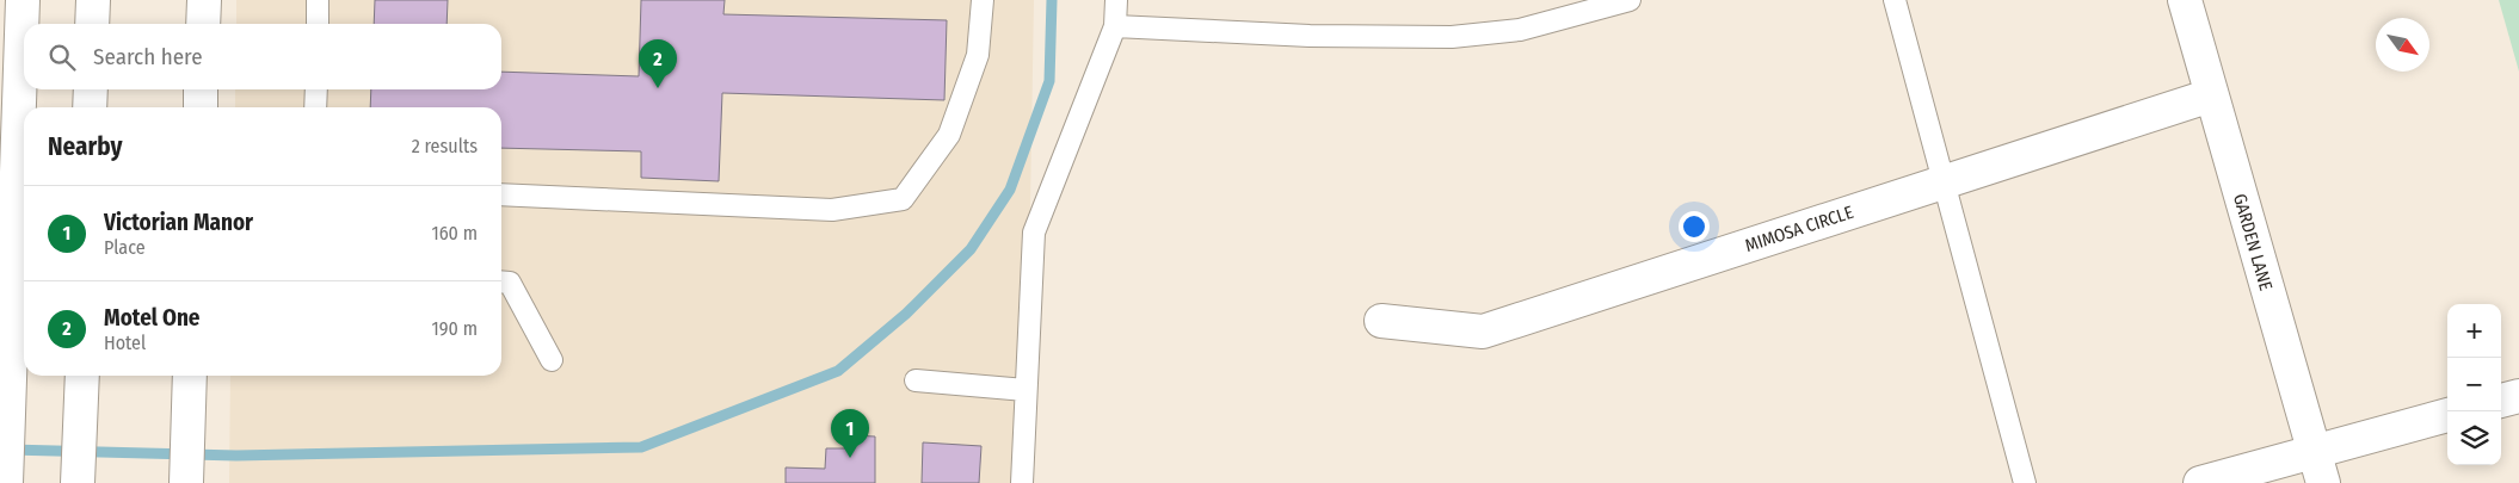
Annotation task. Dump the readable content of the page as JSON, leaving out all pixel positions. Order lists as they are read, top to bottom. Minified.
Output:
{"streets":{"street":["MIMOSA CIRCLE","GARDEN LANE"]},"crossings":[["MIMOSA CIRCLE","GARDEN LANE"]],"north":"bottom right","page":{"search":"Search here","pins":["2","1"],"heading":["Nearby","2 results"],"list":[{"mark":"1","name":"Victorian Manor","note":"Place","value":"160 m"},{"mark":"2","name":"Motel One","note":"Hotel","value":"190 m"}],"map_buttons":["+","−"]}}
